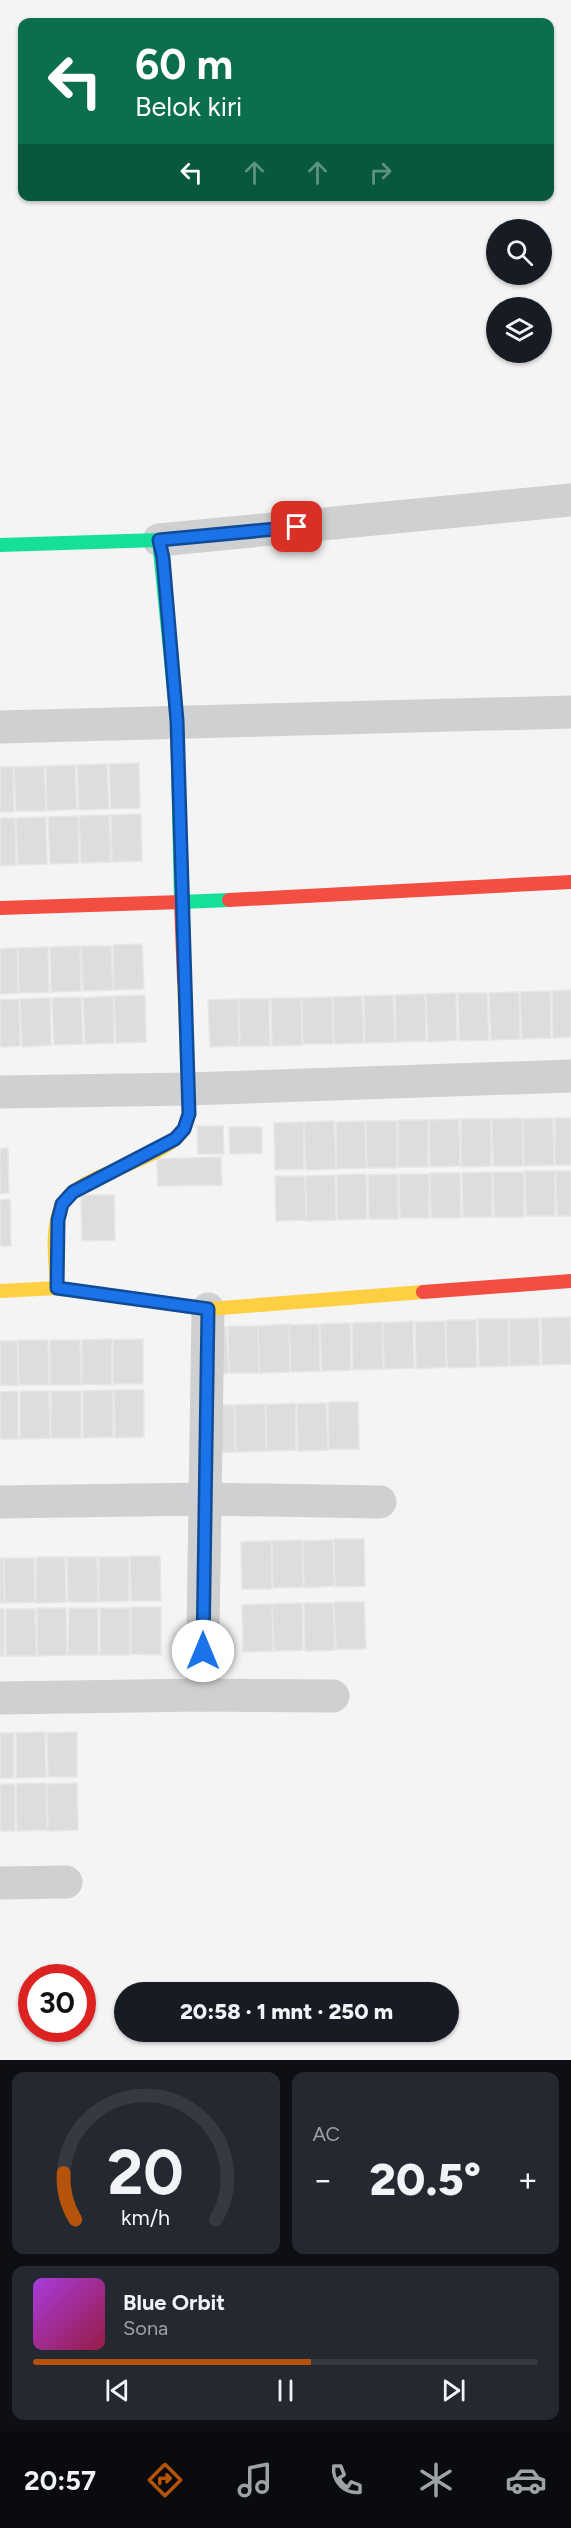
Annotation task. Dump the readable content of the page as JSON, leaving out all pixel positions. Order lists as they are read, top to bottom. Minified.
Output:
{"page":{"turn":["60 m","Belok kiri"],"limit":"30","trip":"20:58 · 1 mnt · 250 m","tile":"AC","heat":["−","20.5°","+"],"song":["Blue Orbit","Sona"],"tabs":"20:57","gauge":["20","km/h"]}}
